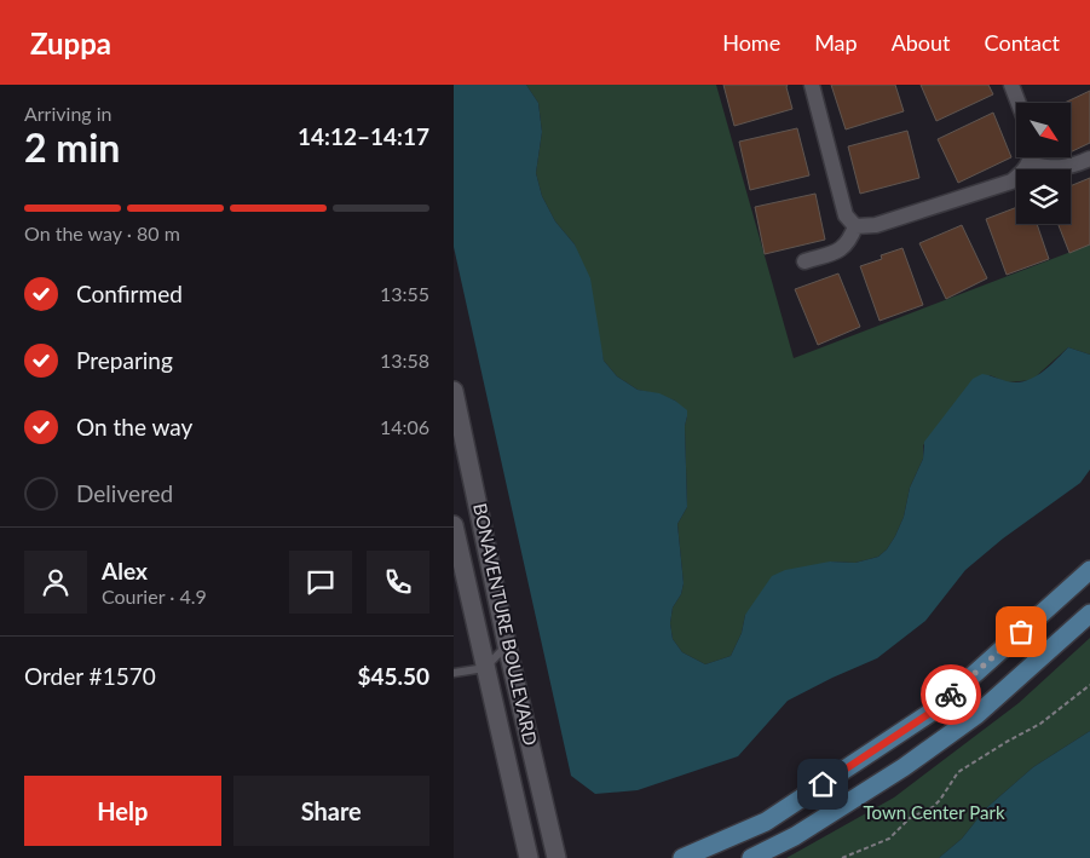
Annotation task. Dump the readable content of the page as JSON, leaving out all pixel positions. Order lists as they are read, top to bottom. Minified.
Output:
{"streets":{"main road":["BONAVENTURE BOULEVARD"]},"parks":["Town Center Park"],"north":"bottom right","page":{"header":"Zuppa","nav":["Home","Map","About","Contact"],"heading":["2 min","Arriving in","14:12–14:17"],"panel":["Alex","Courier · 4.9","Order #1570","$45.50"],"bar":"On the way · 80 m","list":[["Confirmed","13:55"],["Preparing","13:58"],["On the way","14:06"],"Delivered"],"buttons":["Help","Share"]}}
